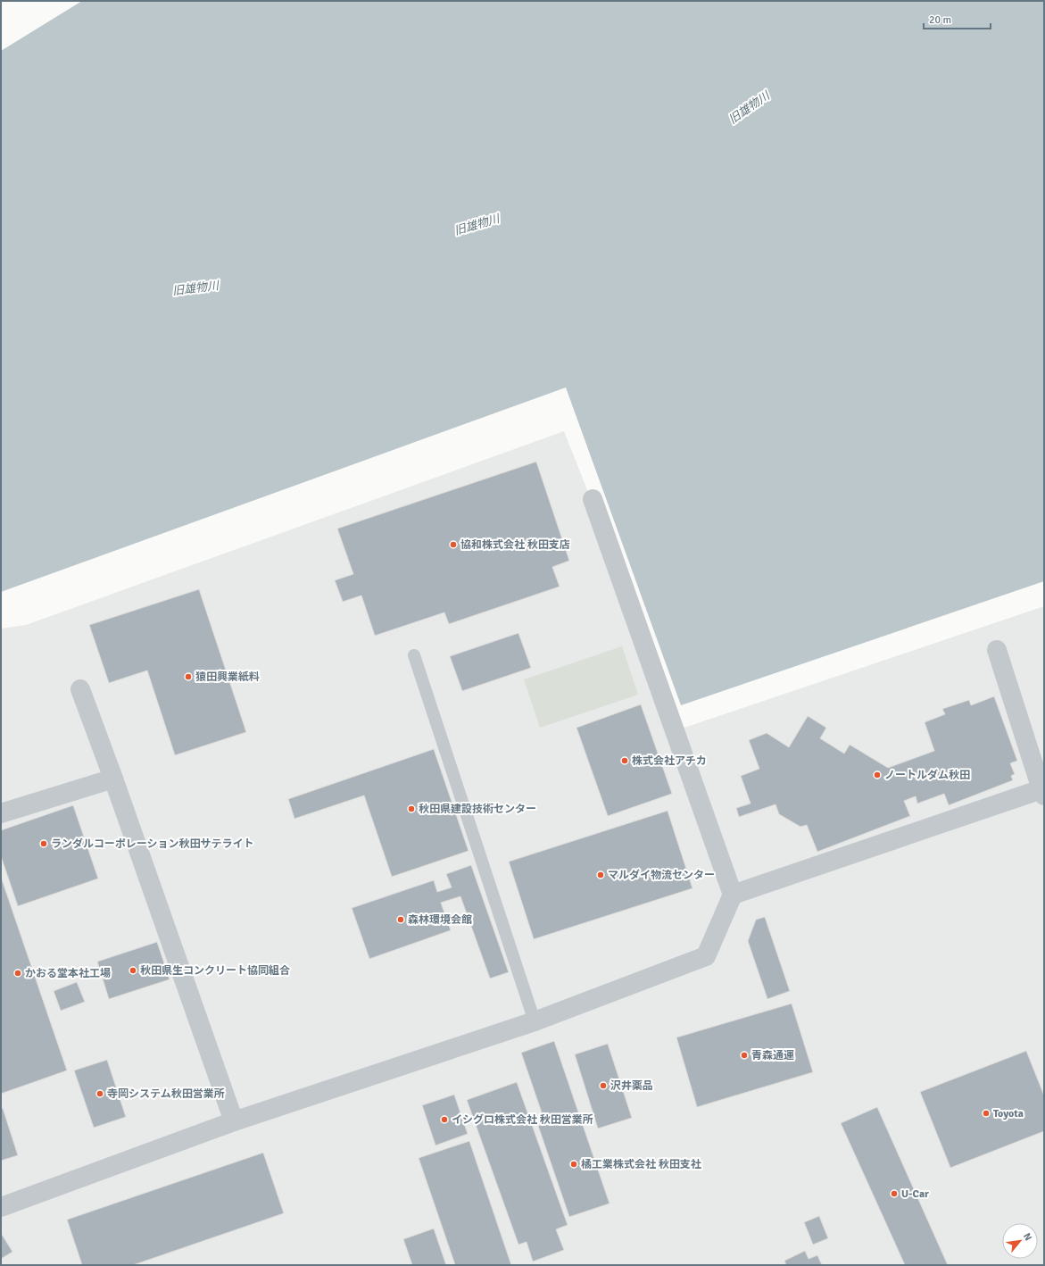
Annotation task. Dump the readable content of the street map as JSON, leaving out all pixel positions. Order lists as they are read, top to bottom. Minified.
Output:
{"water":["旧雄物川"],"places":["協和株式会社 秋田支店","猿田興業紙料","株式会社アチカ","ノートルダム秋田","秋田県建設技術センター","ランダルコーポレーション秋田サテライト","マルダイ物流センター","森林環境会館","秋田県生コンクリート協同組合","かおる堂本社工場","青森通運","沢井薬品","寺岡システム秋田営業所","Toyota","イシグロ株式会社 秋田営業所","橘工業株式会社 秋田支社","U-Car"],"scale_bar":"20 m","north":"top right"}
